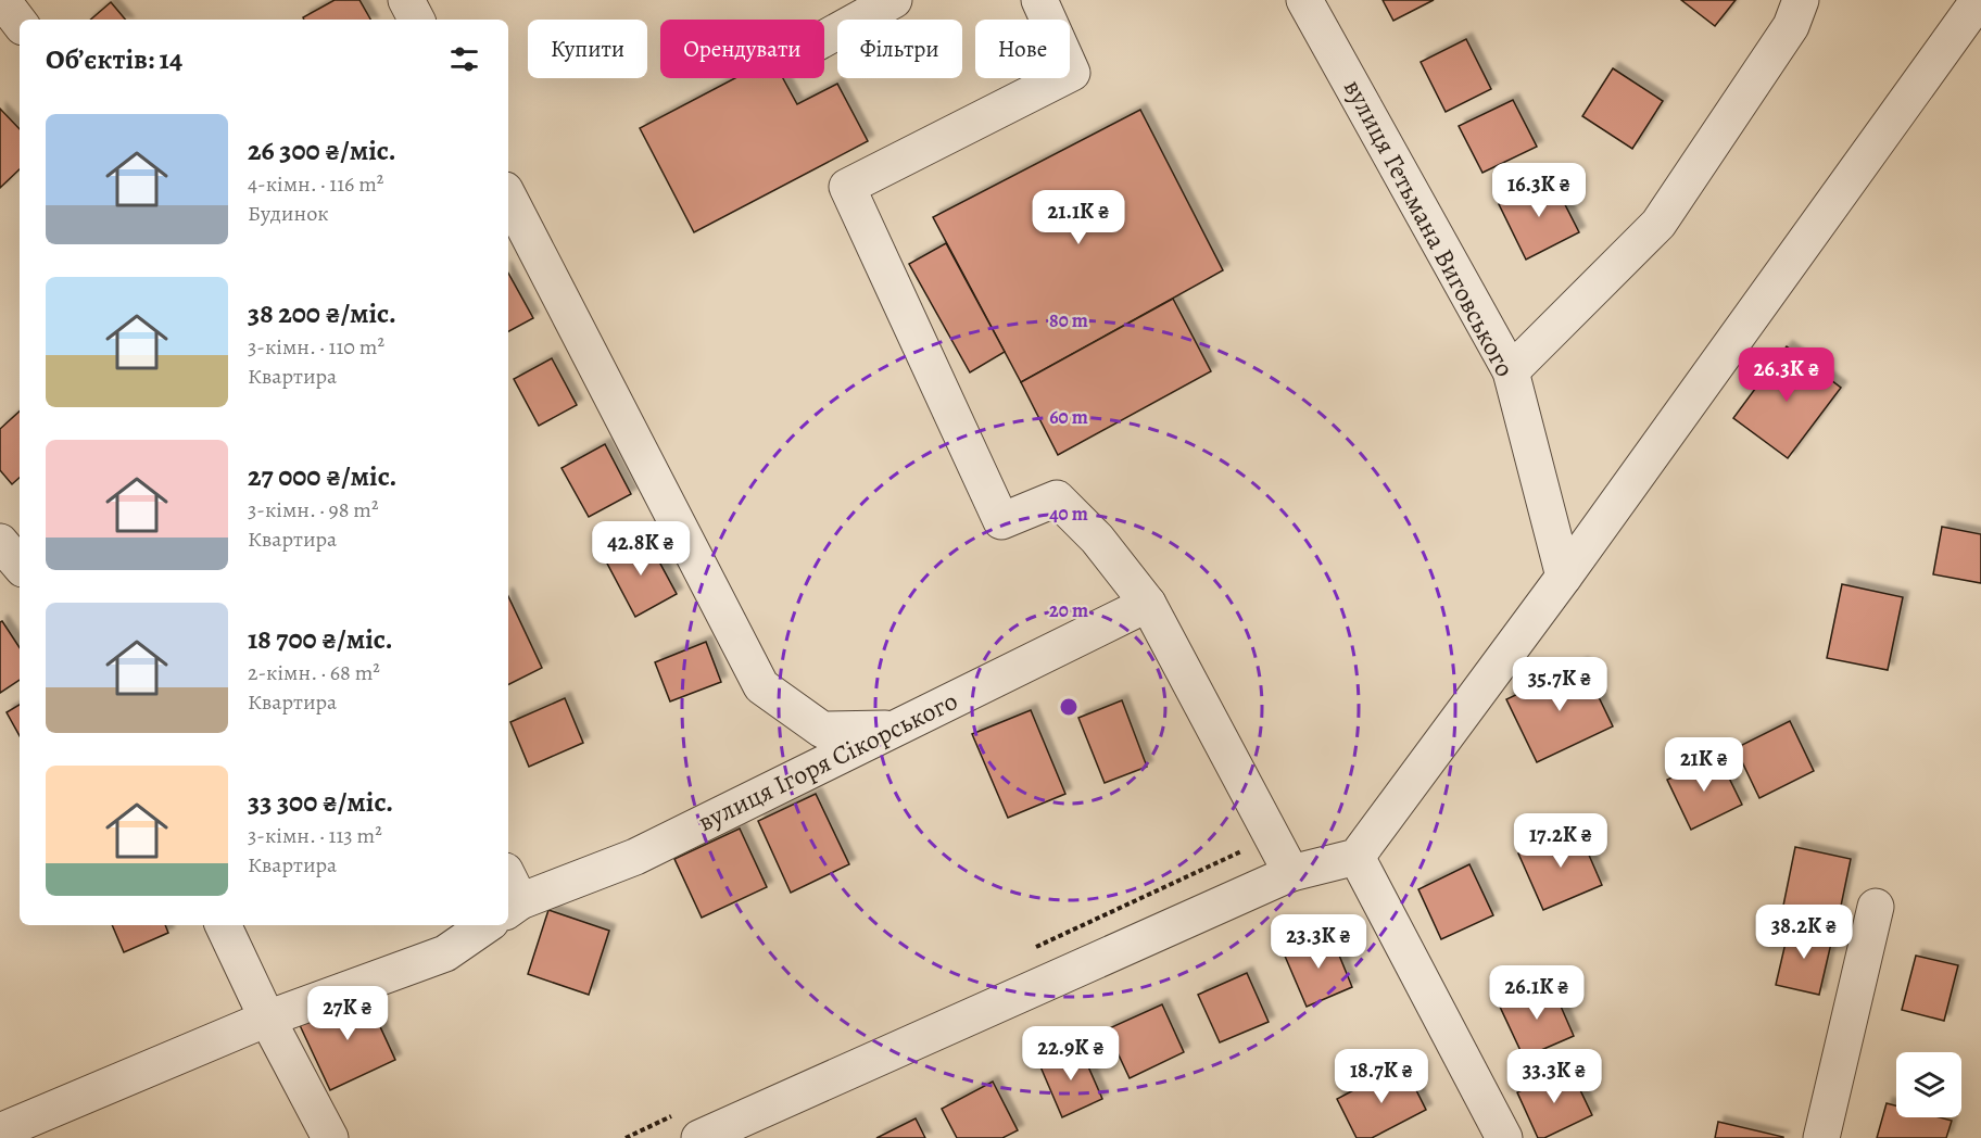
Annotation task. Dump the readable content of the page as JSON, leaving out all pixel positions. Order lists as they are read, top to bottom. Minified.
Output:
{"streets":{"street":["вулиця Гетьмана Виговського","вулиця Ігоря Сікорського"]},"page":{"chip":["Купити","Орендувати","Фільтри","Нове"],"heading":"Об’єктів: 14","list":[{"name":"26 300 ₴/міс.","note":"4-кімн. · 116 m² · Будинок"},{"name":"38 200 ₴/міс.","note":"3-кімн. · 110 m² · Квартира"},{"name":"27 000 ₴/міс.","note":"3-кімн. · 98 m² · Квартира"},{"name":"18 700 ₴/міс.","note":"2-кімн. · 68 m² · Квартира"},{"name":"33 300 ₴/міс.","note":"3-кімн. · 113 m² · Квартира"}],"price":["16.3K ₴","21.1K ₴","26.3K ₴","42.8K ₴","35.7K ₴","21K ₴","17.2K ₴","38.2K ₴","23.3K ₴","26.1K ₴","27K ₴","22.9K ₴","18.7K ₴","33.3K ₴"]},"rings":["80 m","60 m","40 m","20 m"]}
